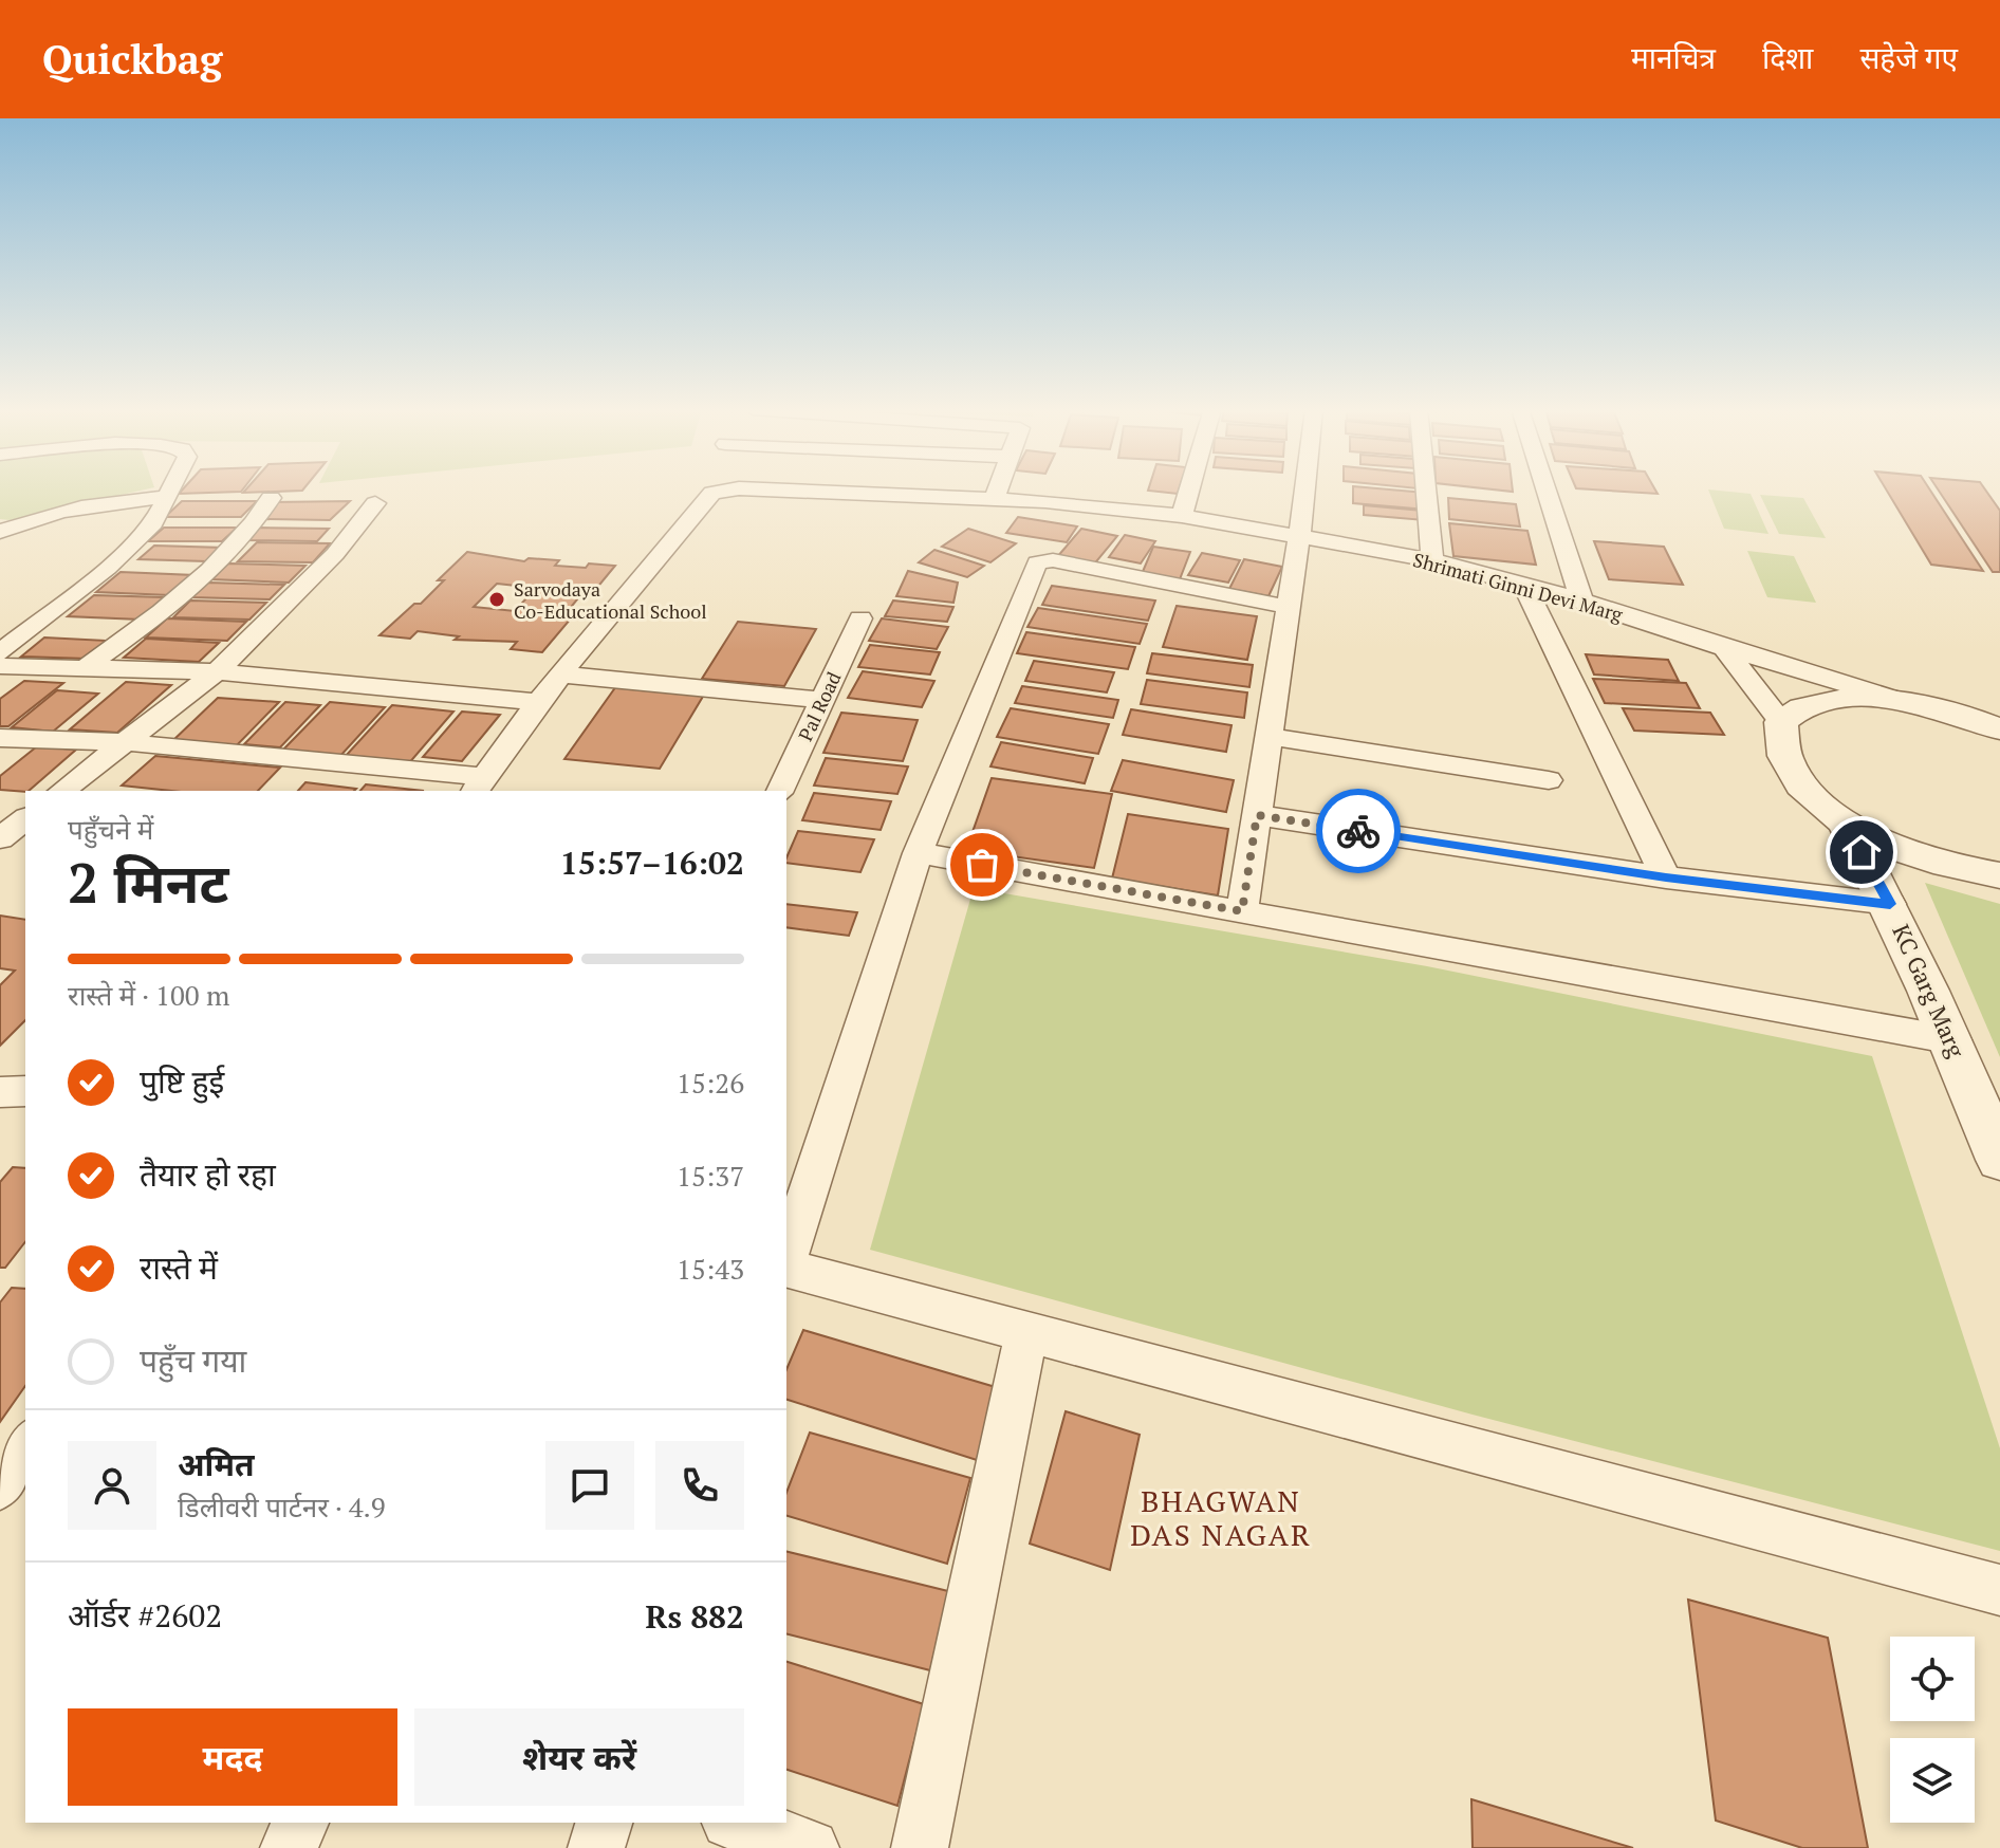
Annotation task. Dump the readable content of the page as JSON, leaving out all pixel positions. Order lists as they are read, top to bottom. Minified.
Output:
{"streets":{"street":["Shrimati Ginni Devi Marg","Pal Road","KC Garg Marg"]},"districts":["BHAGWAN DAS NAGAR"],"places":["Sarvodaya Co-Educational School"],"page":{"header":"Quickbag","nav":["मानचित्र","दिशा","सहेजे गए"],"heading":["2 मिनट","पहुँचने में","15:57–16:02"],"panel":["अमित","डिलीवरी पार्टनर · 4.9","ऑर्डर #2602","Rs 882"],"bar":"रास्ते में · 100 m","list":[["पुष्टि हुई","15:26"],["तैयार हो रहा","15:37"],["रास्ते में","15:43"],"पहुँच गया"],"buttons":["मदद","शेयर करें"]}}
